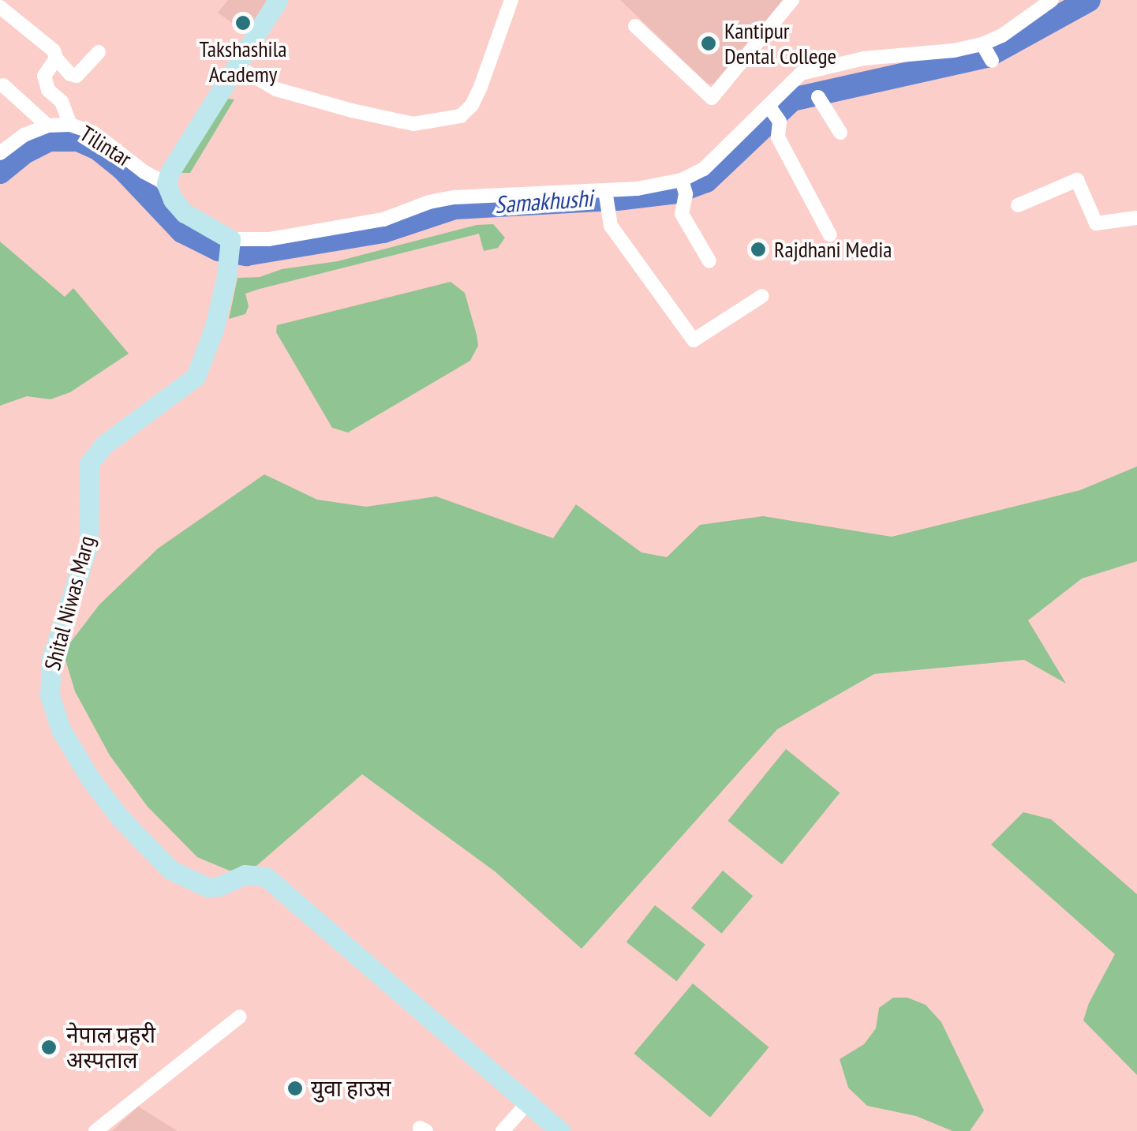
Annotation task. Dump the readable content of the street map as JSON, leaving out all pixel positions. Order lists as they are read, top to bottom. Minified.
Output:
{"streets":{"street":["Tilintar","Shital Niwas Marg"]},"water":["Samakhushi"],"places":["Takshashila Academy","Kantipur Dental College","Rajdhani Media","नेपाल प्रहरी अस्पताल","युवा हाउस"]}
